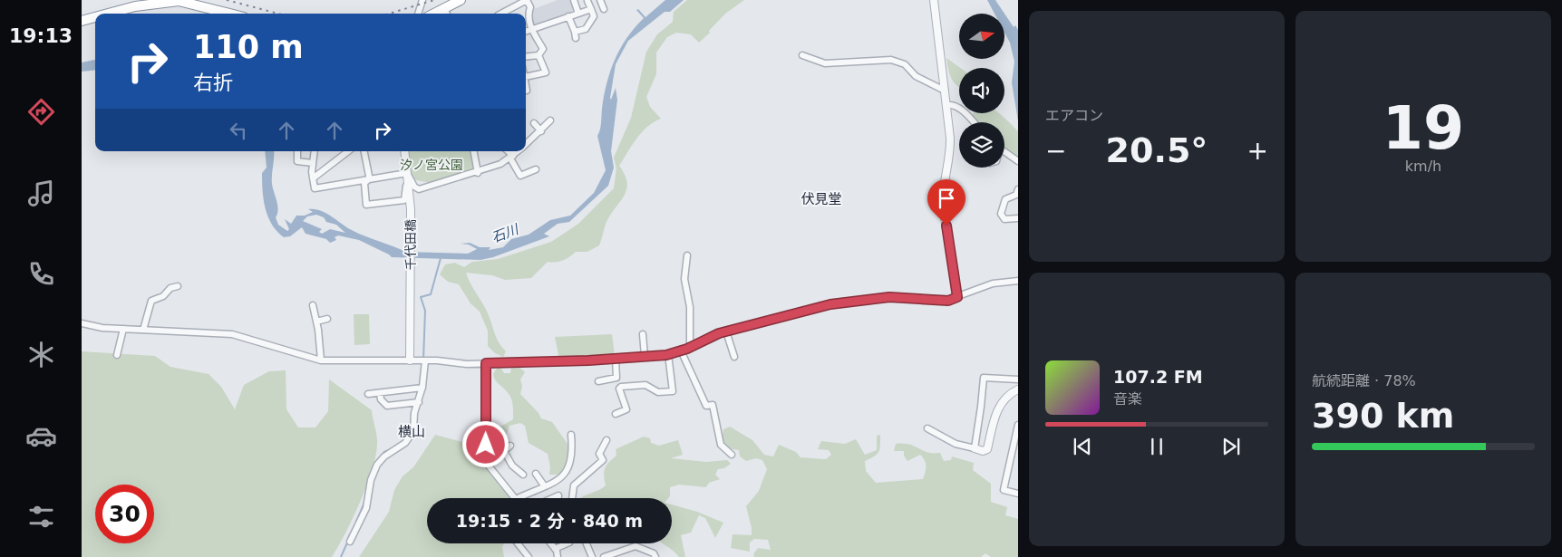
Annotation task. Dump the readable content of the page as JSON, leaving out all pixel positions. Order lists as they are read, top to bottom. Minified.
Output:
{"streets":{"street":["千代田橋"]},"districts":["伏見堂","横山"],"water":["石川"],"parks":["汐ノ宮公園"],"north":"right","page":{"tabs":"19:13","tile":["エアコン",["19","km/h"],["航続距離 · 78%","390 km"]],"turn":["110 m","右折"],"heat":["−","20.5°","+"],"song":["107.2 FM","音楽"],"limit":"30","trip":"19:15 · 2 分 · 840 m"}}
